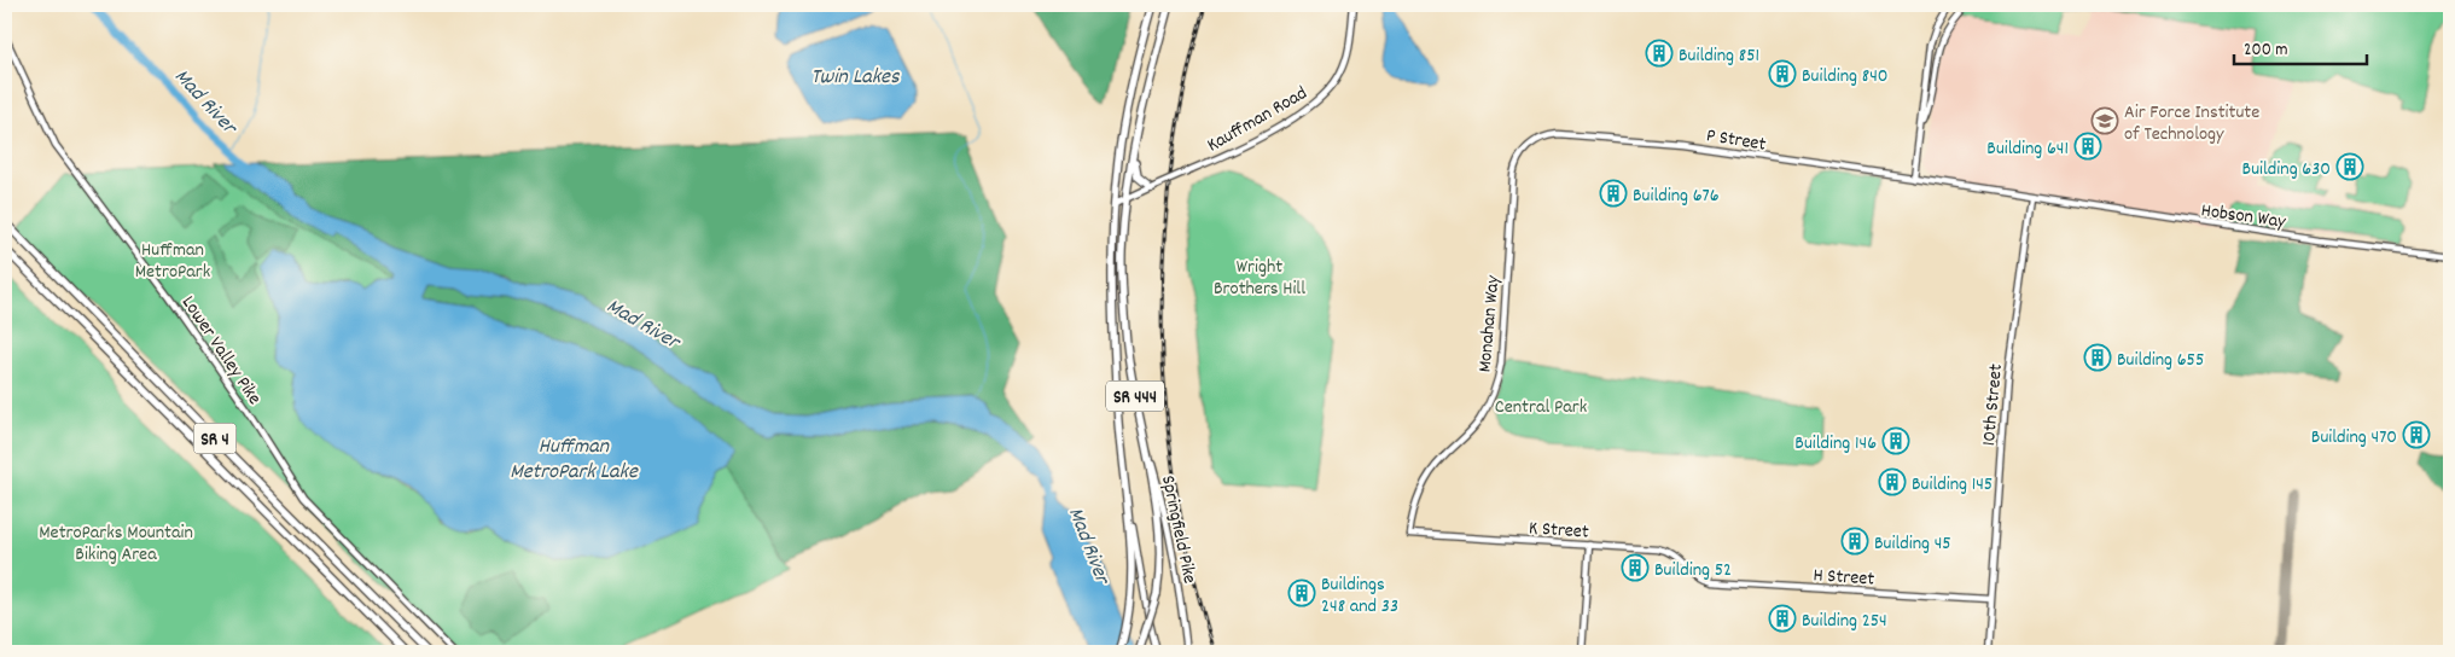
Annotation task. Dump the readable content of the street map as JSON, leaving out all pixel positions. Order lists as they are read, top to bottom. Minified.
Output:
{"streets":{"highway":["SR 444","SR 4"],"street":["Kauffman Road","P Street","Hobson Way","Monahan Way","Lower Valley Pike","10th Street","K Street","Springfield Pike","H Street"]},"crossings":[["Kauffman Road","SR 444"],["P Street","Hobson Way"],["P Street","Monahan Way"],["P Street","10th Street"],["Hobson Way","10th Street"],["Monahan Way","K Street"],["SR 444","Springfield Pike"],["10th Street","H Street"],["K Street","H Street"]],"water":["Twin Lakes","Mad River","Huffman MetroPark Lake"],"parks":["Huffman MetroPark","Wright Brothers Hill","Central Park","MetroParks Mountain Biking Area"],"places":{"building":["Building 851","Building 840","Building 641","Building 630","Building 676","Building 655","Building 470","Building 146","Building 145","Building 45","Building 52","Buildings 248 and 33","Building 254"],"school or university":["Air Force Institute of Technology"]},"scale_bar":"200 m"}
